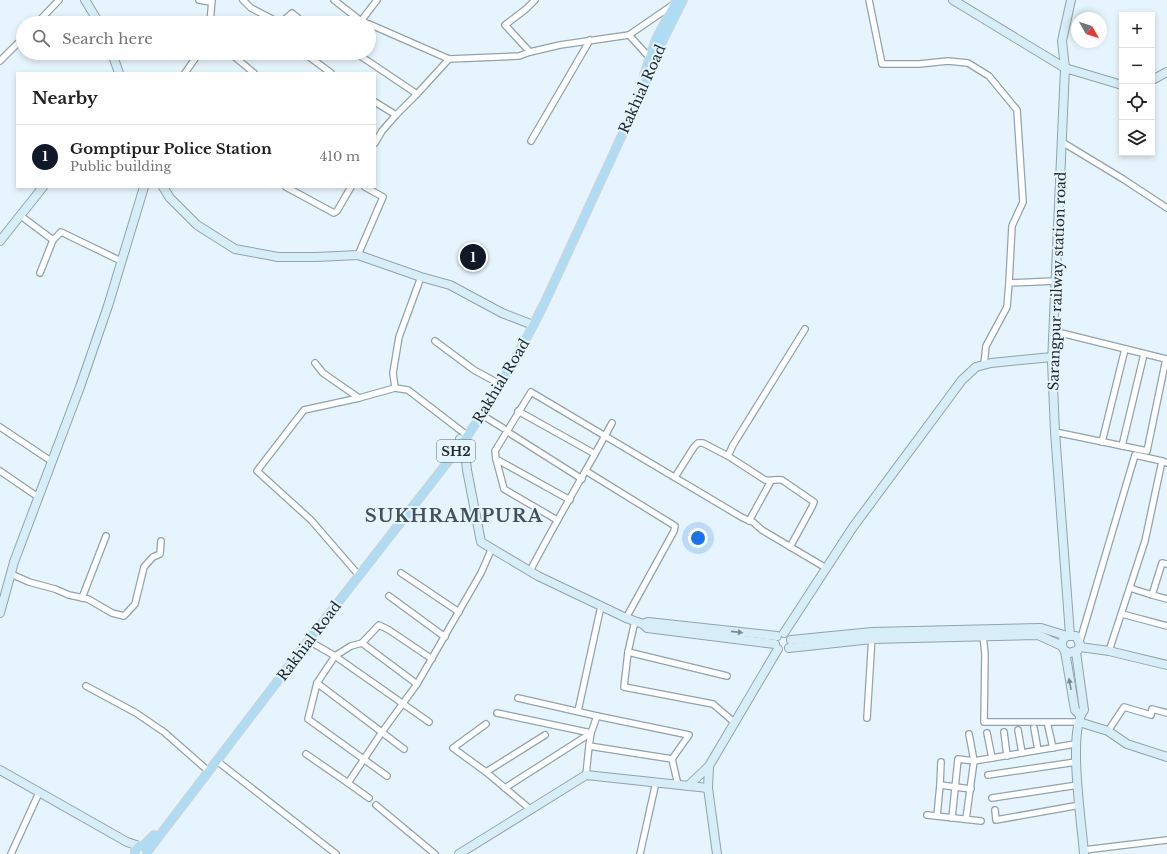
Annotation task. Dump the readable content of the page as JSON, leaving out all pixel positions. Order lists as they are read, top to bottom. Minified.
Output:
{"streets":{"main road":["Rakhial Road","SH2"],"street":["Sarangpur railway station road"]},"districts":["SUKHRAMPURA"],"north":"bottom right","page":{"map_buttons":["+","−"],"search":"Search here","heading":"Nearby","list":[{"mark":"1","name":"Gomptipur Police Station","note":"Public building","value":"410 m"}],"pins":"1"}}
